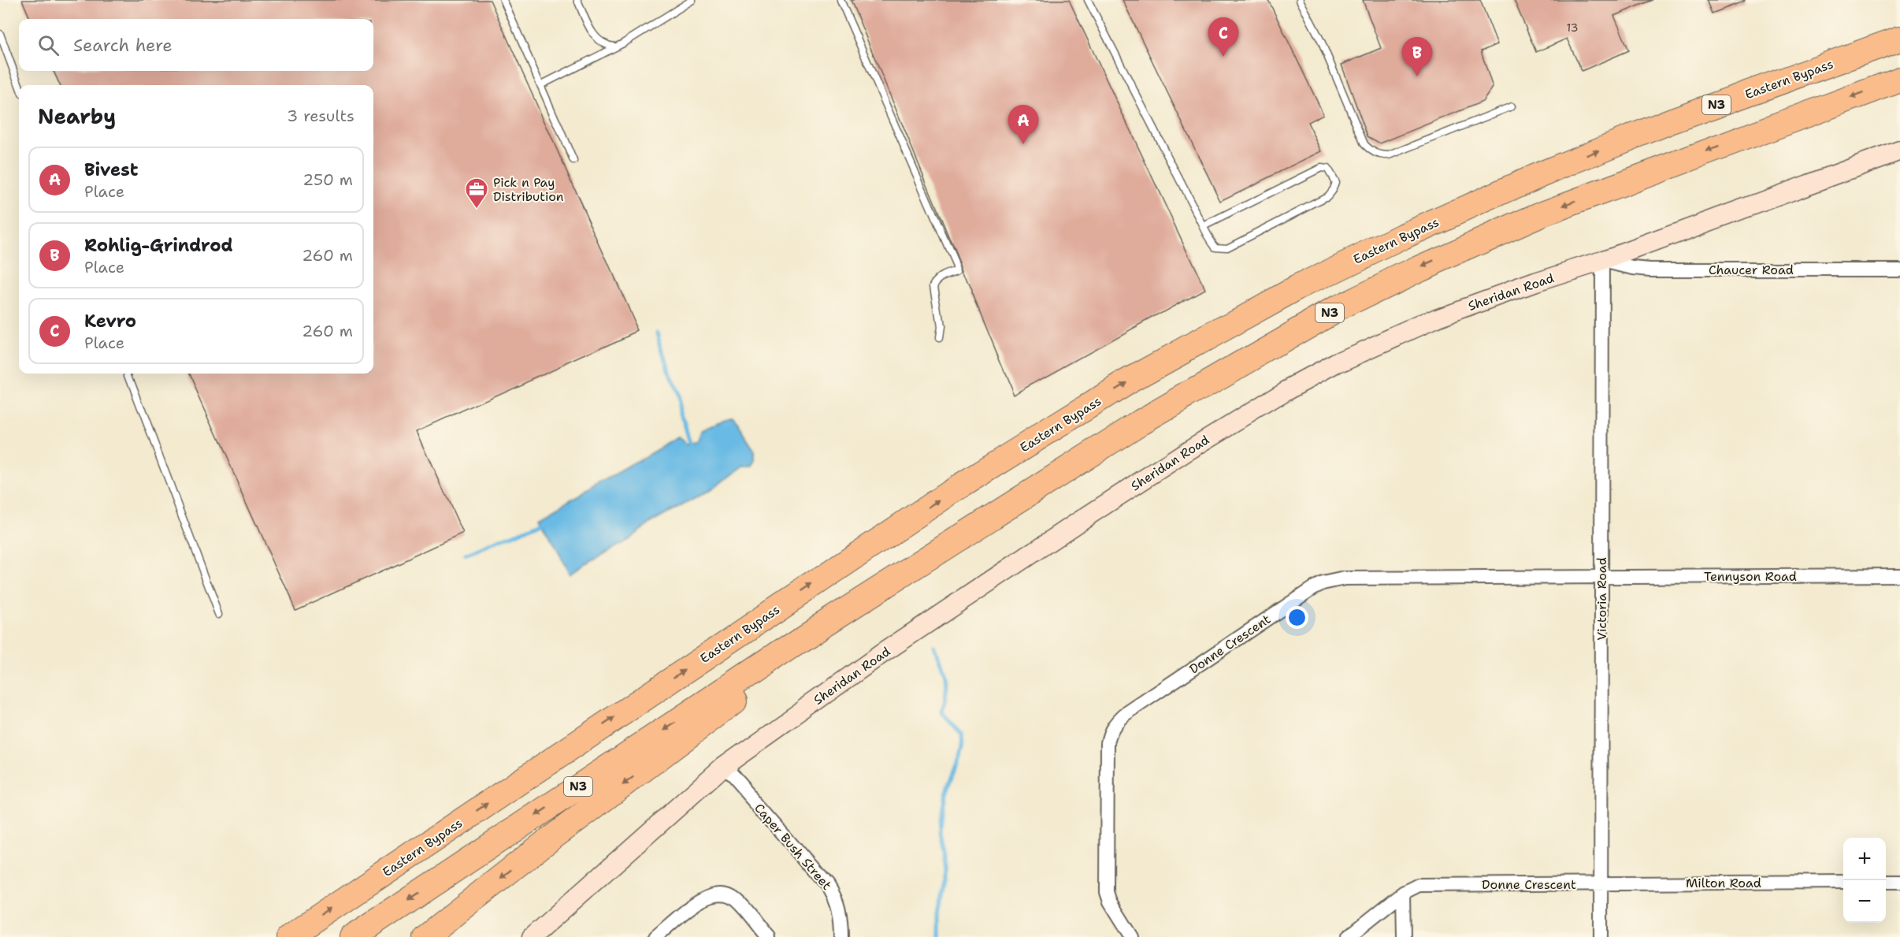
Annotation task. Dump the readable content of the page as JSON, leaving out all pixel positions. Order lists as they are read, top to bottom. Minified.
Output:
{"streets":{"highway":["Eastern Bypass","N3"],"street":["Chaucer Road","Sheridan Road","Tennyson Road","Victoria Road","Donne Crescent","Caper Bush Street","Milton Road"]},"crossings":[["Chaucer Road","Sheridan Road"],["Chaucer Road","Victoria Road"],["Sheridan Road","Victoria Road"],["Sheridan Road","Caper Bush Street"],["Tennyson Road","Victoria Road"],["Tennyson Road","Donne Crescent"],["Victoria Road","Donne Crescent"],["Victoria Road","Milton Road"],["Donne Crescent","Milton Road"]],"places":{"office":["Pick n Pay Distribution"]},"house_numbers":["13"],"page":{"pins":["C","B","A"],"search":"Search here","heading":["Nearby","3 results"],"list":[{"mark":"A","name":"Bivest","note":"Place","value":"250 m"},{"mark":"B","name":"Rohlig-Grindrod","note":"Place","value":"260 m"},{"mark":"C","name":"Kevro","note":"Place","value":"260 m"}],"map_buttons":["+","−"]}}
